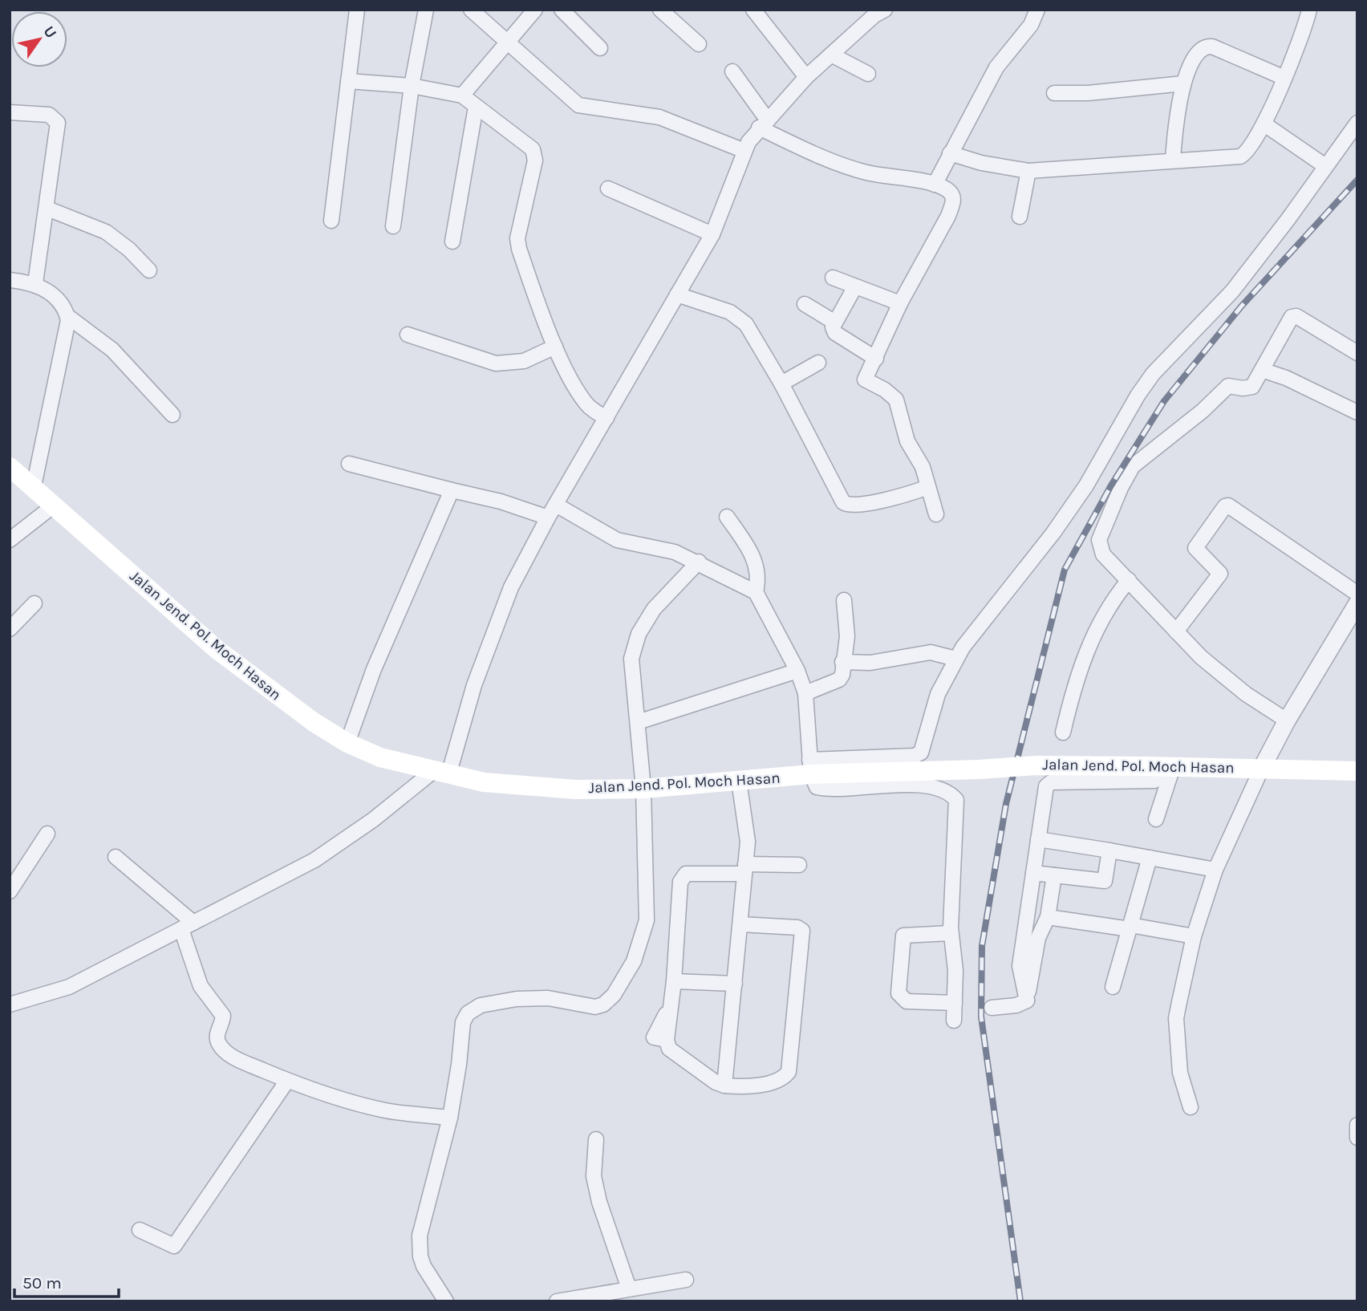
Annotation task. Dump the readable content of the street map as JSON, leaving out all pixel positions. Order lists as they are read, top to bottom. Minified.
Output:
{"streets":{"main road":["Jalan Jend. Pol. Moch Hasan"]},"scale_bar":"50 m","north":"top right"}
